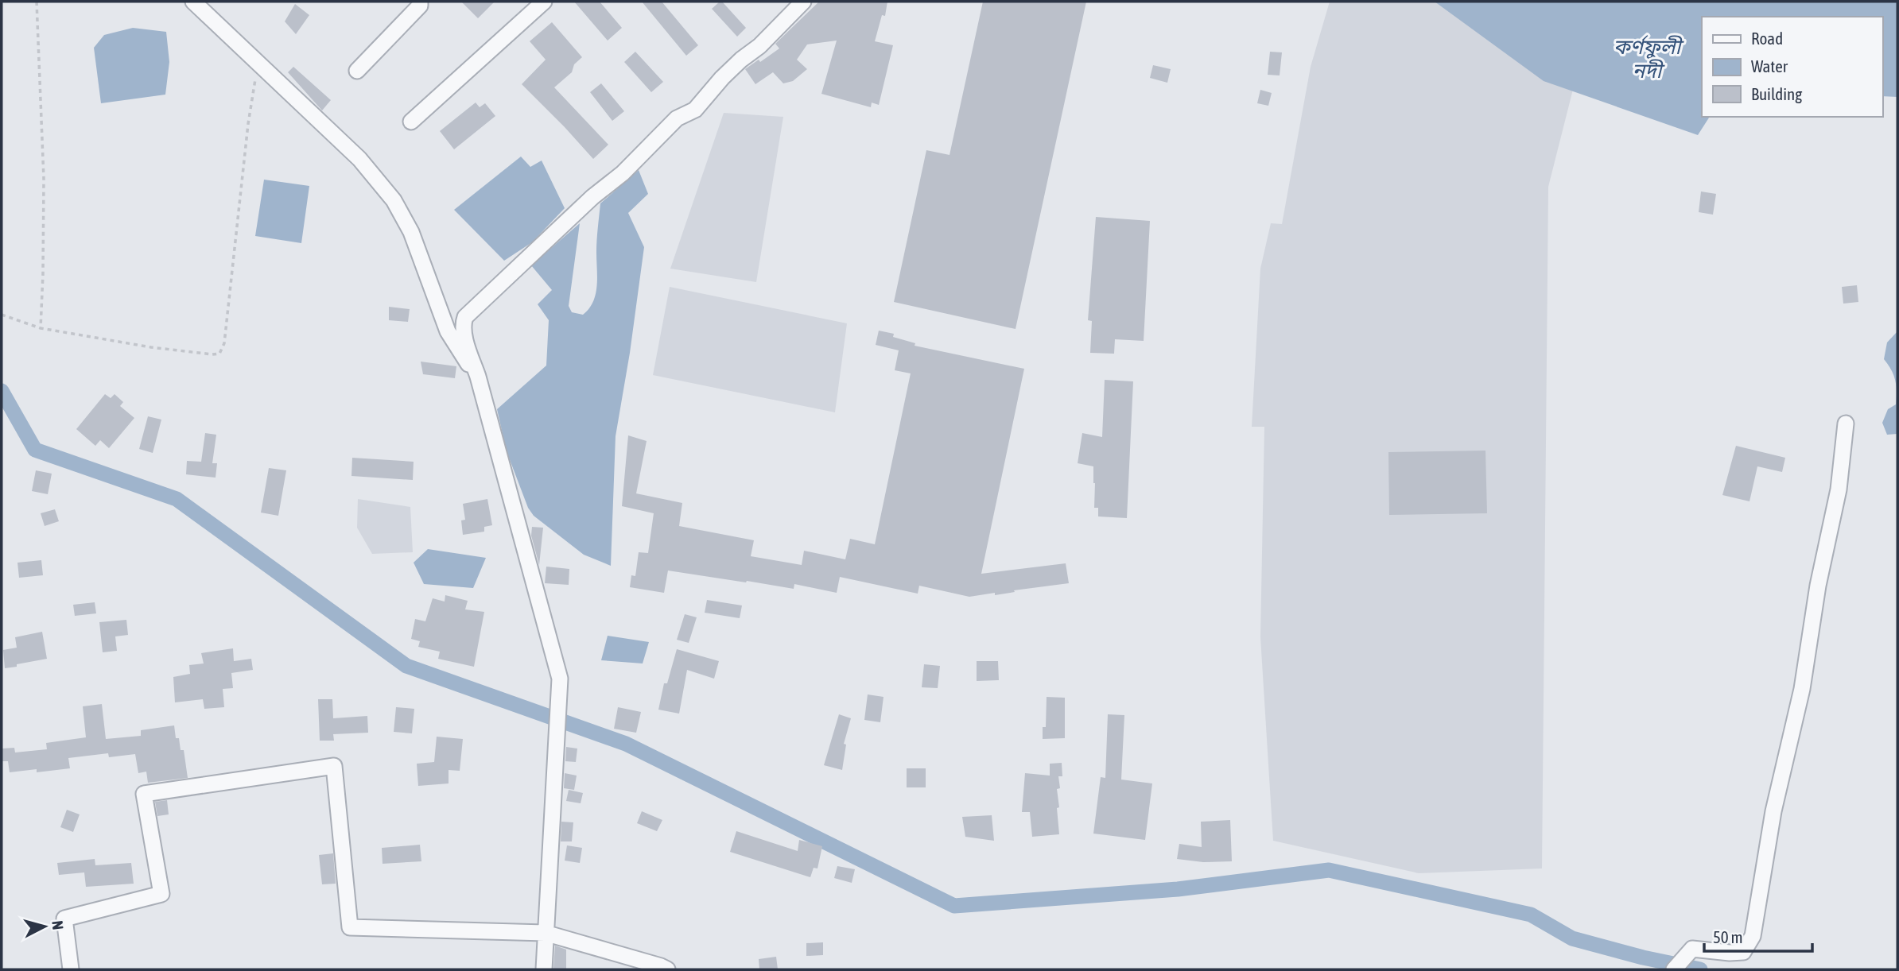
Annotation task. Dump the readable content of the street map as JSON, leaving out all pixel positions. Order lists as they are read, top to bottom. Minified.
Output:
{"water":["কর্ণফুলী নদী"],"legend":["Road","Water","Building"],"scale_bar":"50 m","north":"right"}
